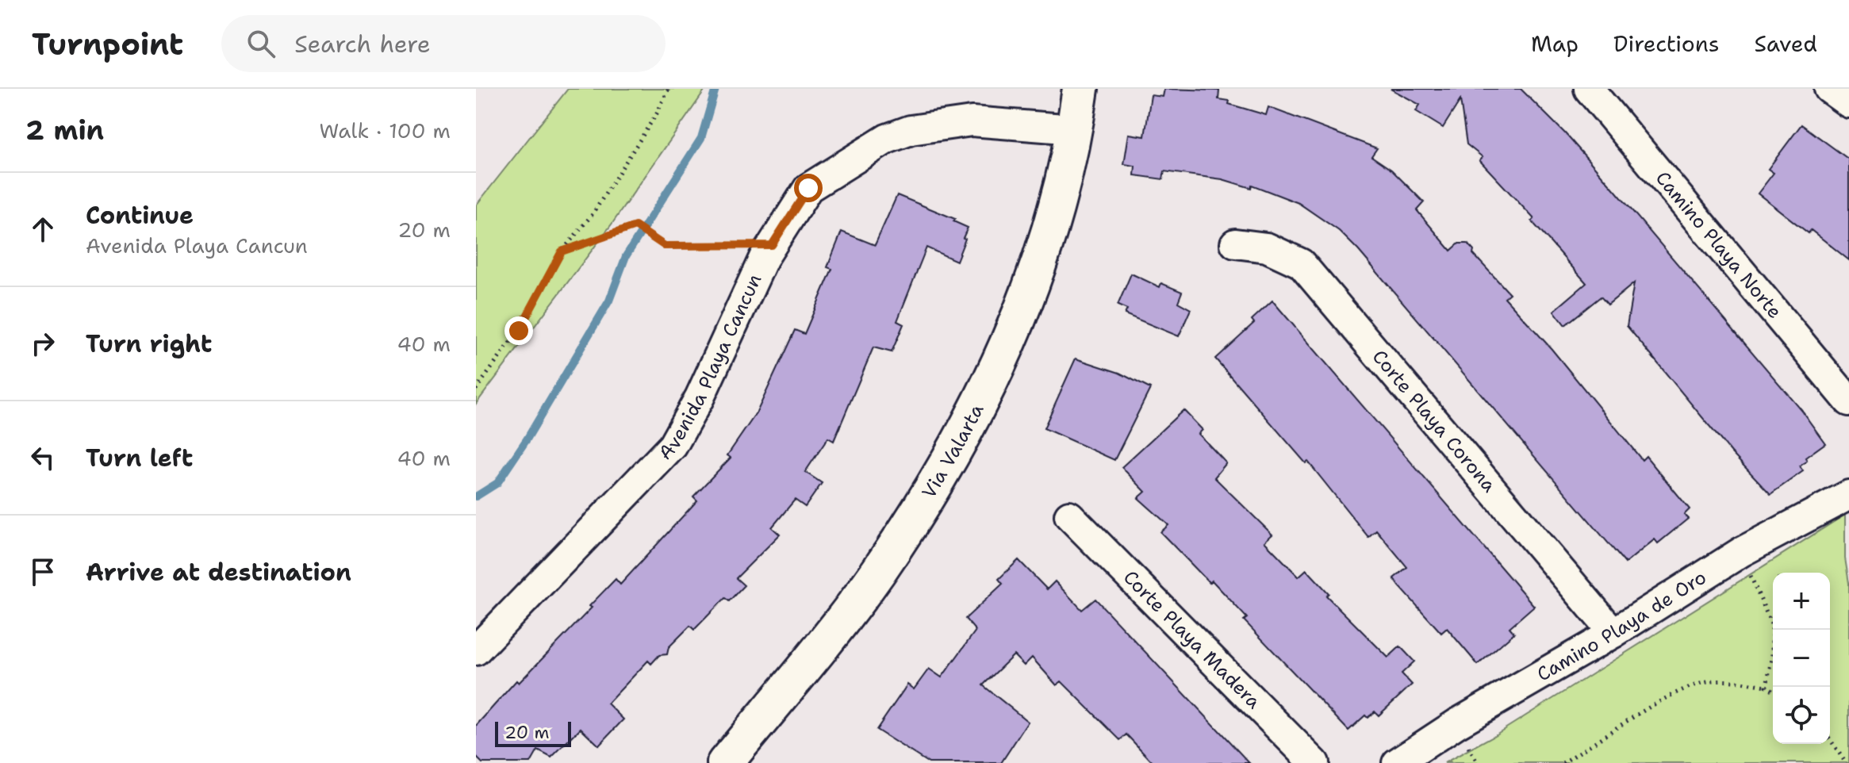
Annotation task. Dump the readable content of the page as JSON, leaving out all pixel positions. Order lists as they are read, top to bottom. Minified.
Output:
{"streets":{"main road":["Via Valarta"],"street":["Camino Playa Norte","Avenida Playa Cancun","Corte Playa Corona","Camino Playa de Oro","Corte Playa Madera"]},"crossings":[["Avenida Playa Cancun","Via Valarta"],["Corte Playa Corona","Camino Playa de Oro"]],"scale_bar":"20 m","page":{"header":"Turnpoint","search":"Search here","nav":["Map","Directions","Saved"],"heading":["2 min","Walk · 100 m"],"list":[["Continue","Avenida Playa Cancun","20 m"],["Turn right","40 m"],["Turn left","40 m"],"Arrive at destination"],"map_buttons":["+","−"],"scale":"20 m"}}
